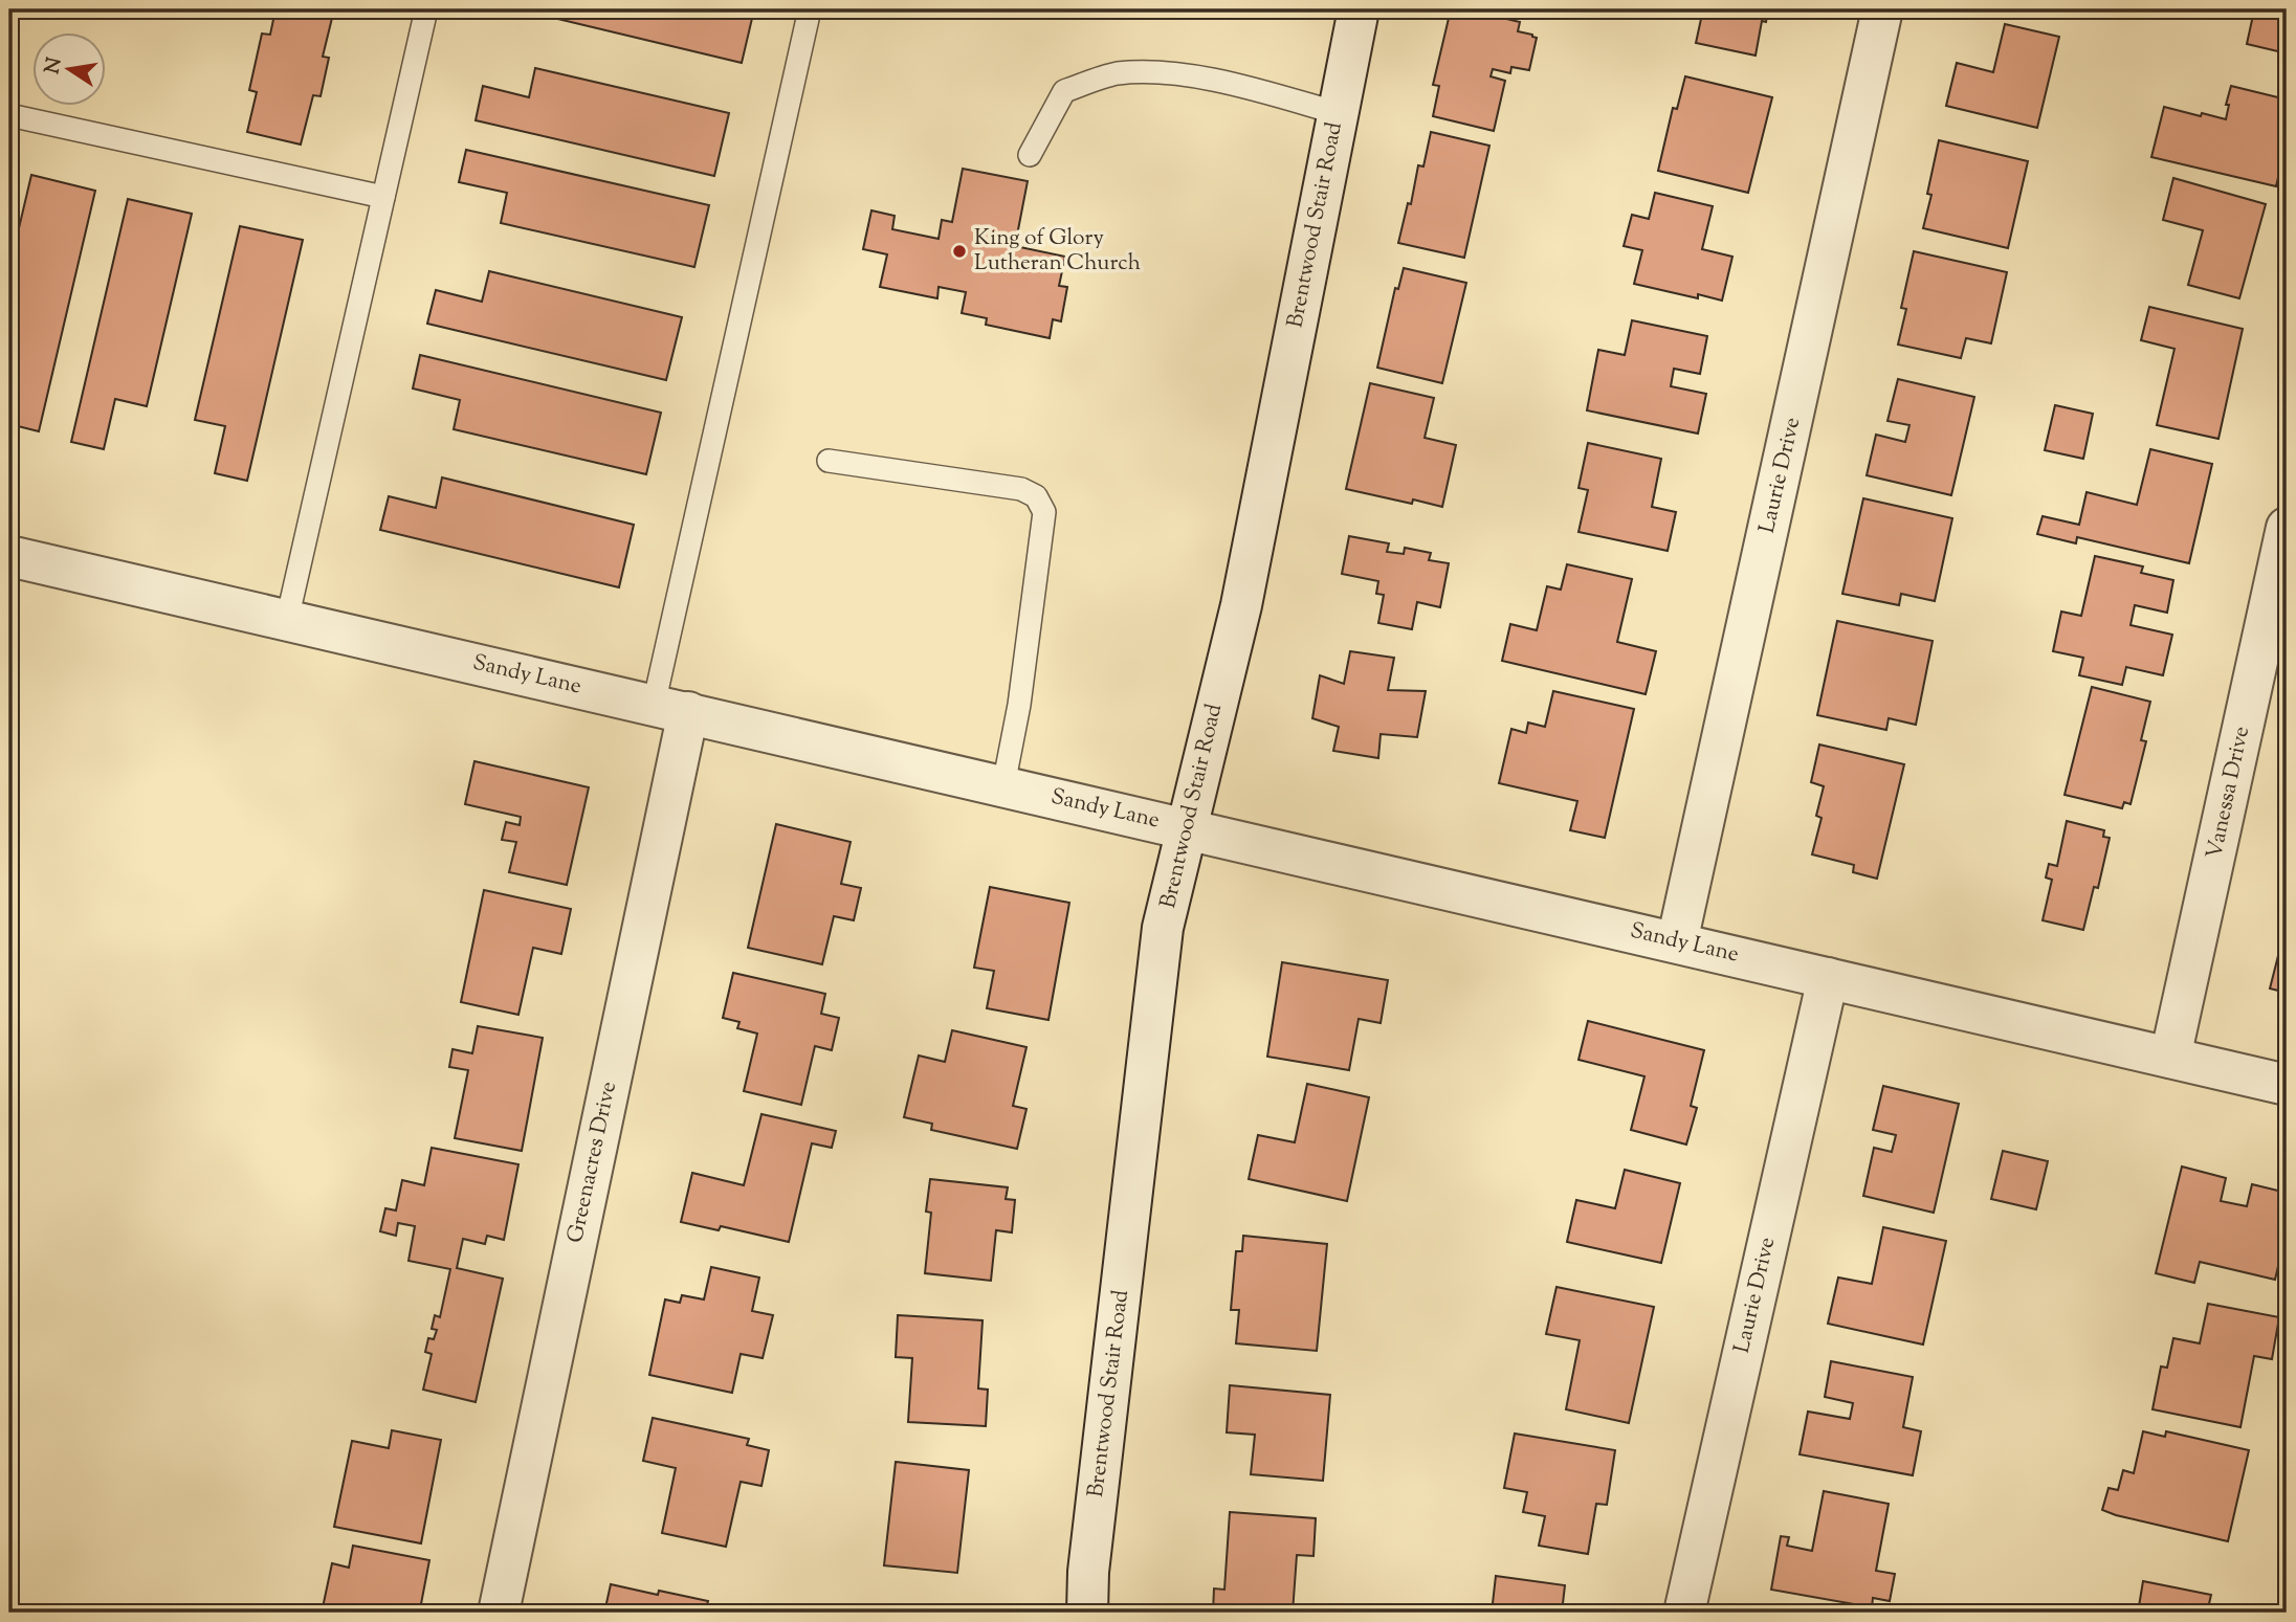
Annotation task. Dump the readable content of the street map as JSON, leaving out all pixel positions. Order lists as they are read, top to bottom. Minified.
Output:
{"streets":{"street":["Brentwood Stair Road","Laurie Drive","Sandy Lane","Vanessa Drive","Greenacres Drive"]},"crossings":[["Brentwood Stair Road","Sandy Lane"],["Laurie Drive","Sandy Lane"],["Sandy Lane","Vanessa Drive"],["Sandy Lane","Greenacres Drive"]],"places":["King of Glory Lutheran Church"],"north":"left"}
